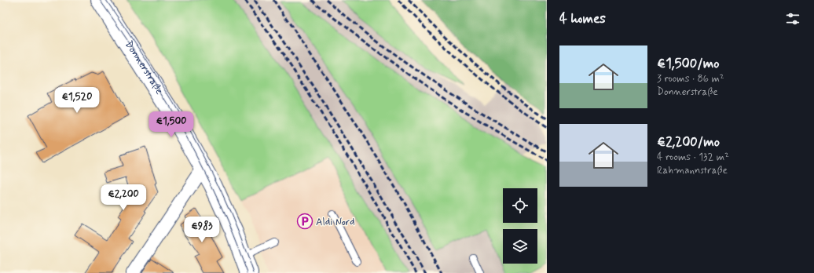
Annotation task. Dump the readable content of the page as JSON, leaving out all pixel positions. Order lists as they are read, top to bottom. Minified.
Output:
{"streets":{"main road":["Donnerstraße"]},"places":{"parking":["Aldi Nord"]},"page":{"heading":"4 homes","list":[{"name":"€1,500/mo","note":"3 rooms · 86 m² · Donnerstraße"},{"name":"€2,200/mo","note":"4 rooms · 132 m² · Rahmannstraße"}],"price":["€1,520","€1,500","€2,200","€983"]}}
